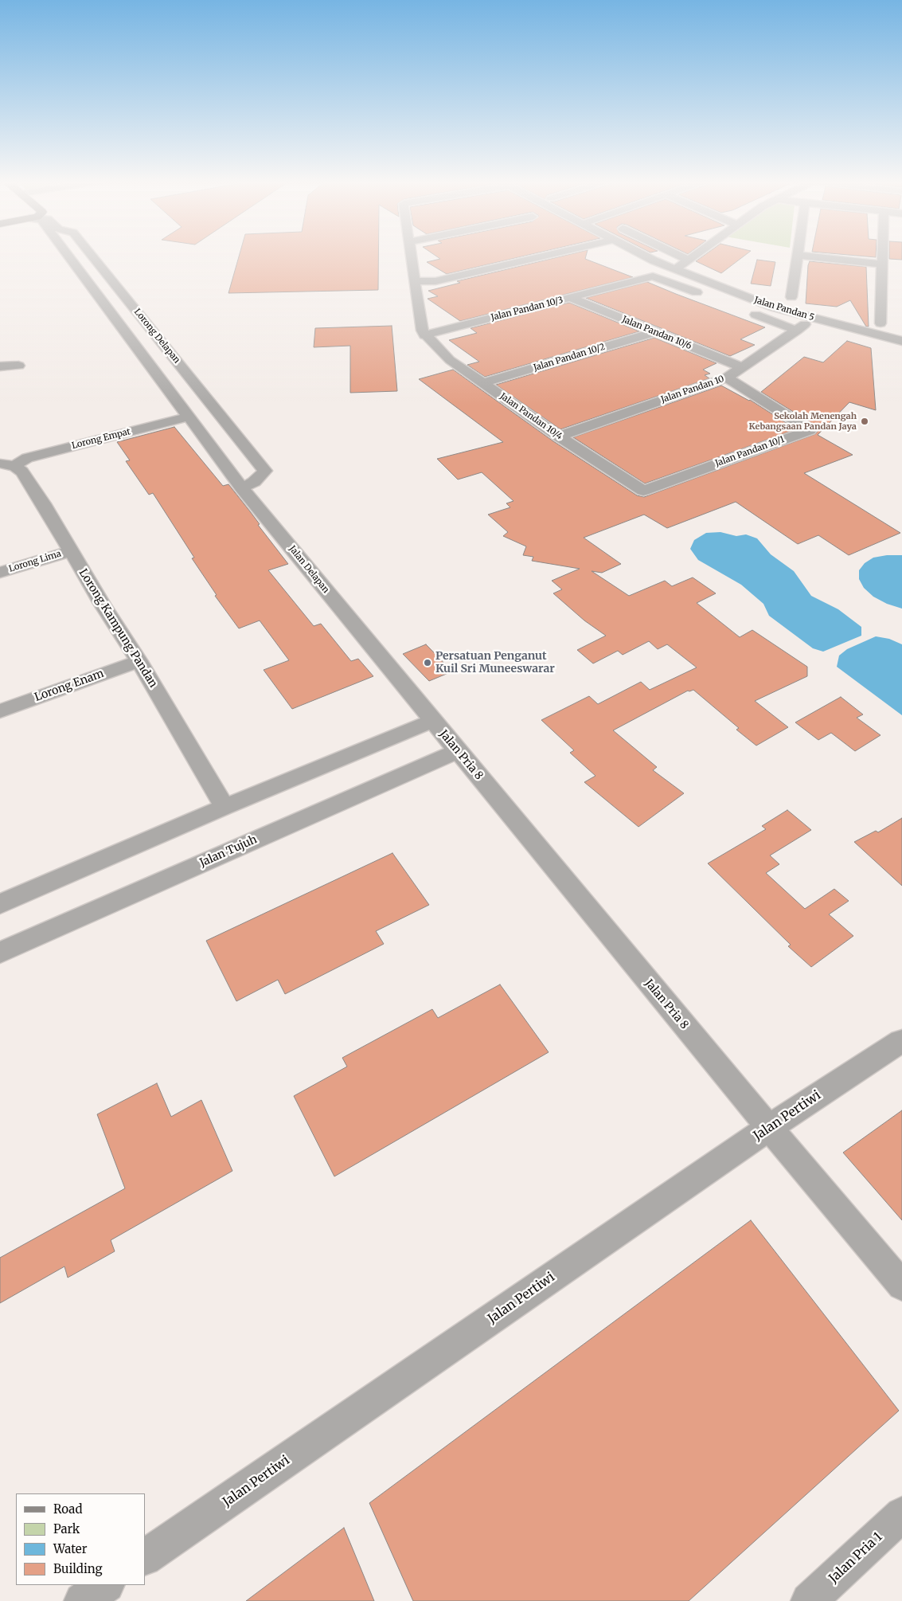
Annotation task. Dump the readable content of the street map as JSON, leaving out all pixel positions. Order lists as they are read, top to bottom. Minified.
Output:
{"streets":{"street":["Jalan Pandan 10/3","Jalan Pandan 5","Jalan Pandan 10/6","Lorong Delapan","Jalan Pandan 10/2","Jalan Pandan 10","Jalan Pandan 10/4","Lorong Empat","Jalan Pandan 10/1","Lorong Lima","Jalan Delapan","Lorong Kampung Pandan","Lorong Enam","Jalan Pria 8","Jalan Tujuh","Jalan Pertiwi","Jalan Pria 1"]},"crossings":[["Jalan Pandan 10/3","Jalan Pandan 10/6"],["Jalan Pandan 10/3","Jalan Pandan 10/4"],["Jalan Pandan 5","Jalan Pandan 10"],["Jalan Pandan 10/6","Jalan Pandan 10/2"],["Jalan Pandan 10/6","Jalan Pandan 10"],["Lorong Delapan","Lorong Empat"],["Lorong Delapan","Jalan Delapan"],["Jalan Pandan 10/2","Jalan Pandan 10/4"],["Jalan Pandan 10","Jalan Pandan 10/4"],["Jalan Pandan 10","Jalan Pandan 10/1"],["Jalan Pandan 10/4","Jalan Pandan 10/1"],["Lorong Empat","Jalan Delapan"],["Lorong Empat","Lorong Kampung Pandan"],["Lorong Lima","Lorong Kampung Pandan"],["Jalan Delapan","Jalan Pria 8"],["Lorong Kampung Pandan","Lorong Enam"],["Jalan Pria 8","Jalan Tujuh"],["Jalan Pria 8","Jalan Pertiwi"]],"places":["Sekolah Menengah Kebangsaan Pandan Jaya","Persatuan Penganut Kuil Sri Muneeswarar"],"legend":["Road","Park","Water","Building"]}
